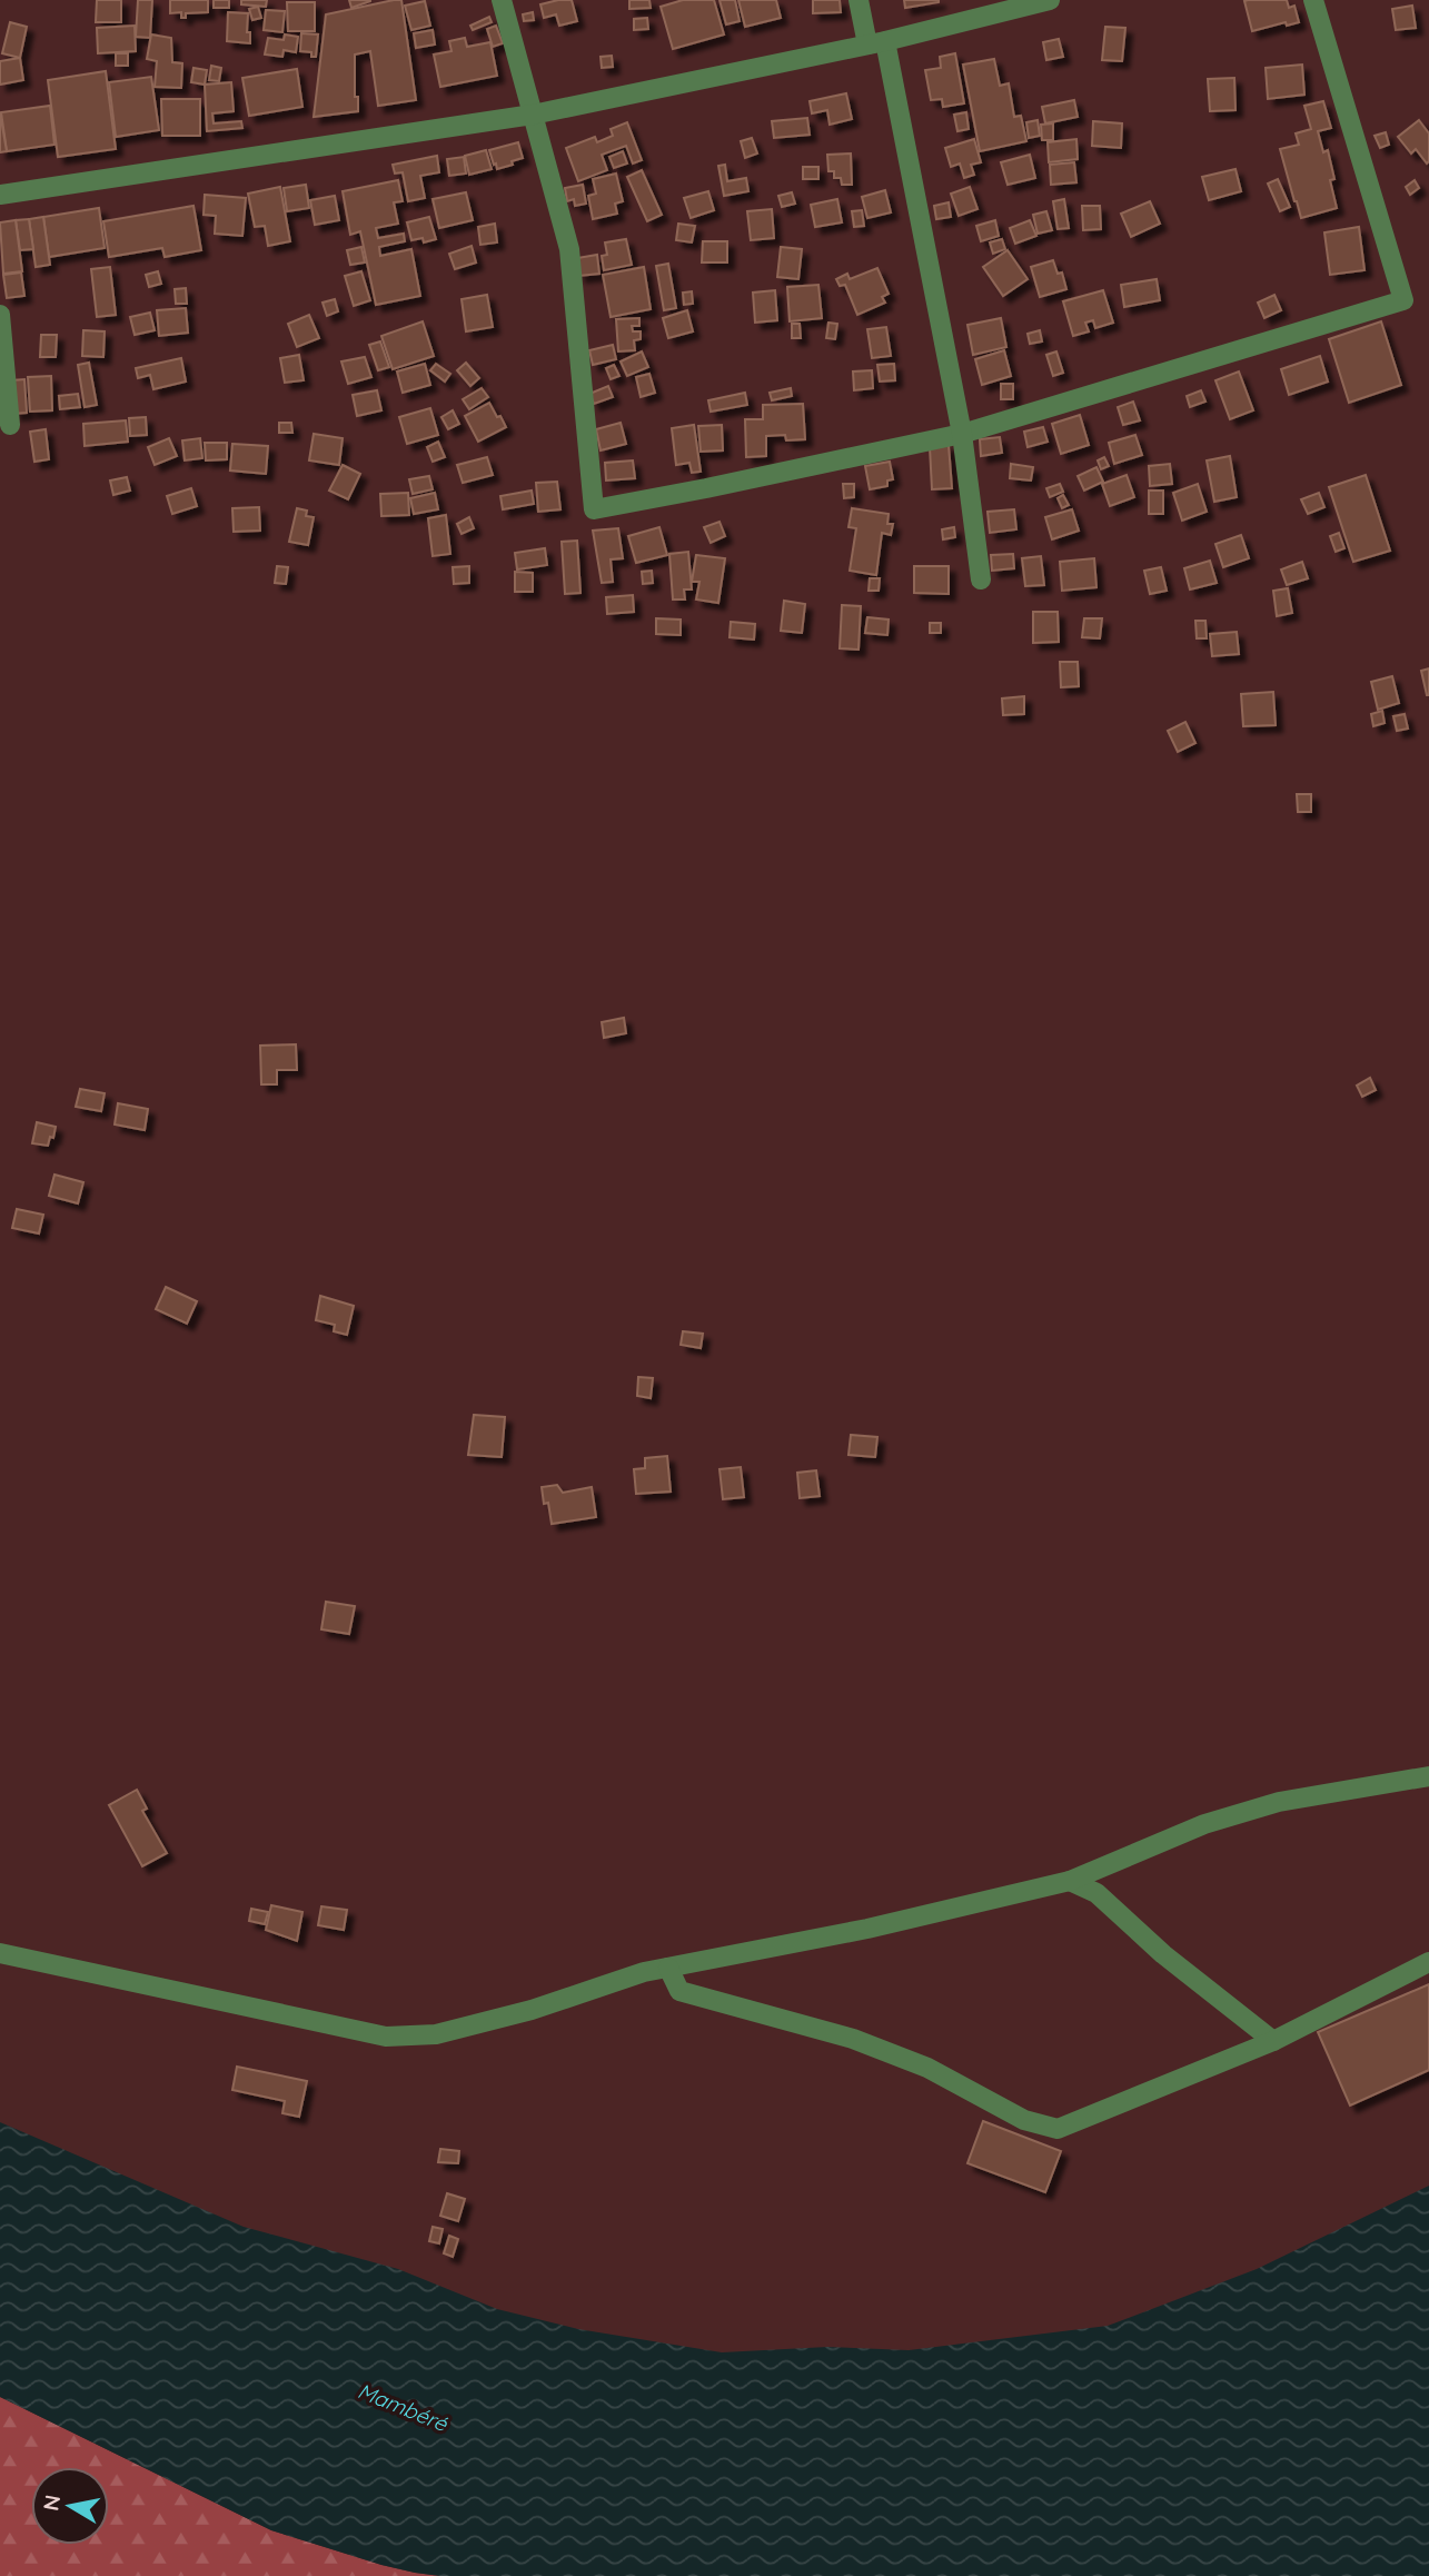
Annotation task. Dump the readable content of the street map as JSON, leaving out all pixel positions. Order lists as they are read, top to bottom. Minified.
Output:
{"water":["Mambéré"],"north":"left"}
